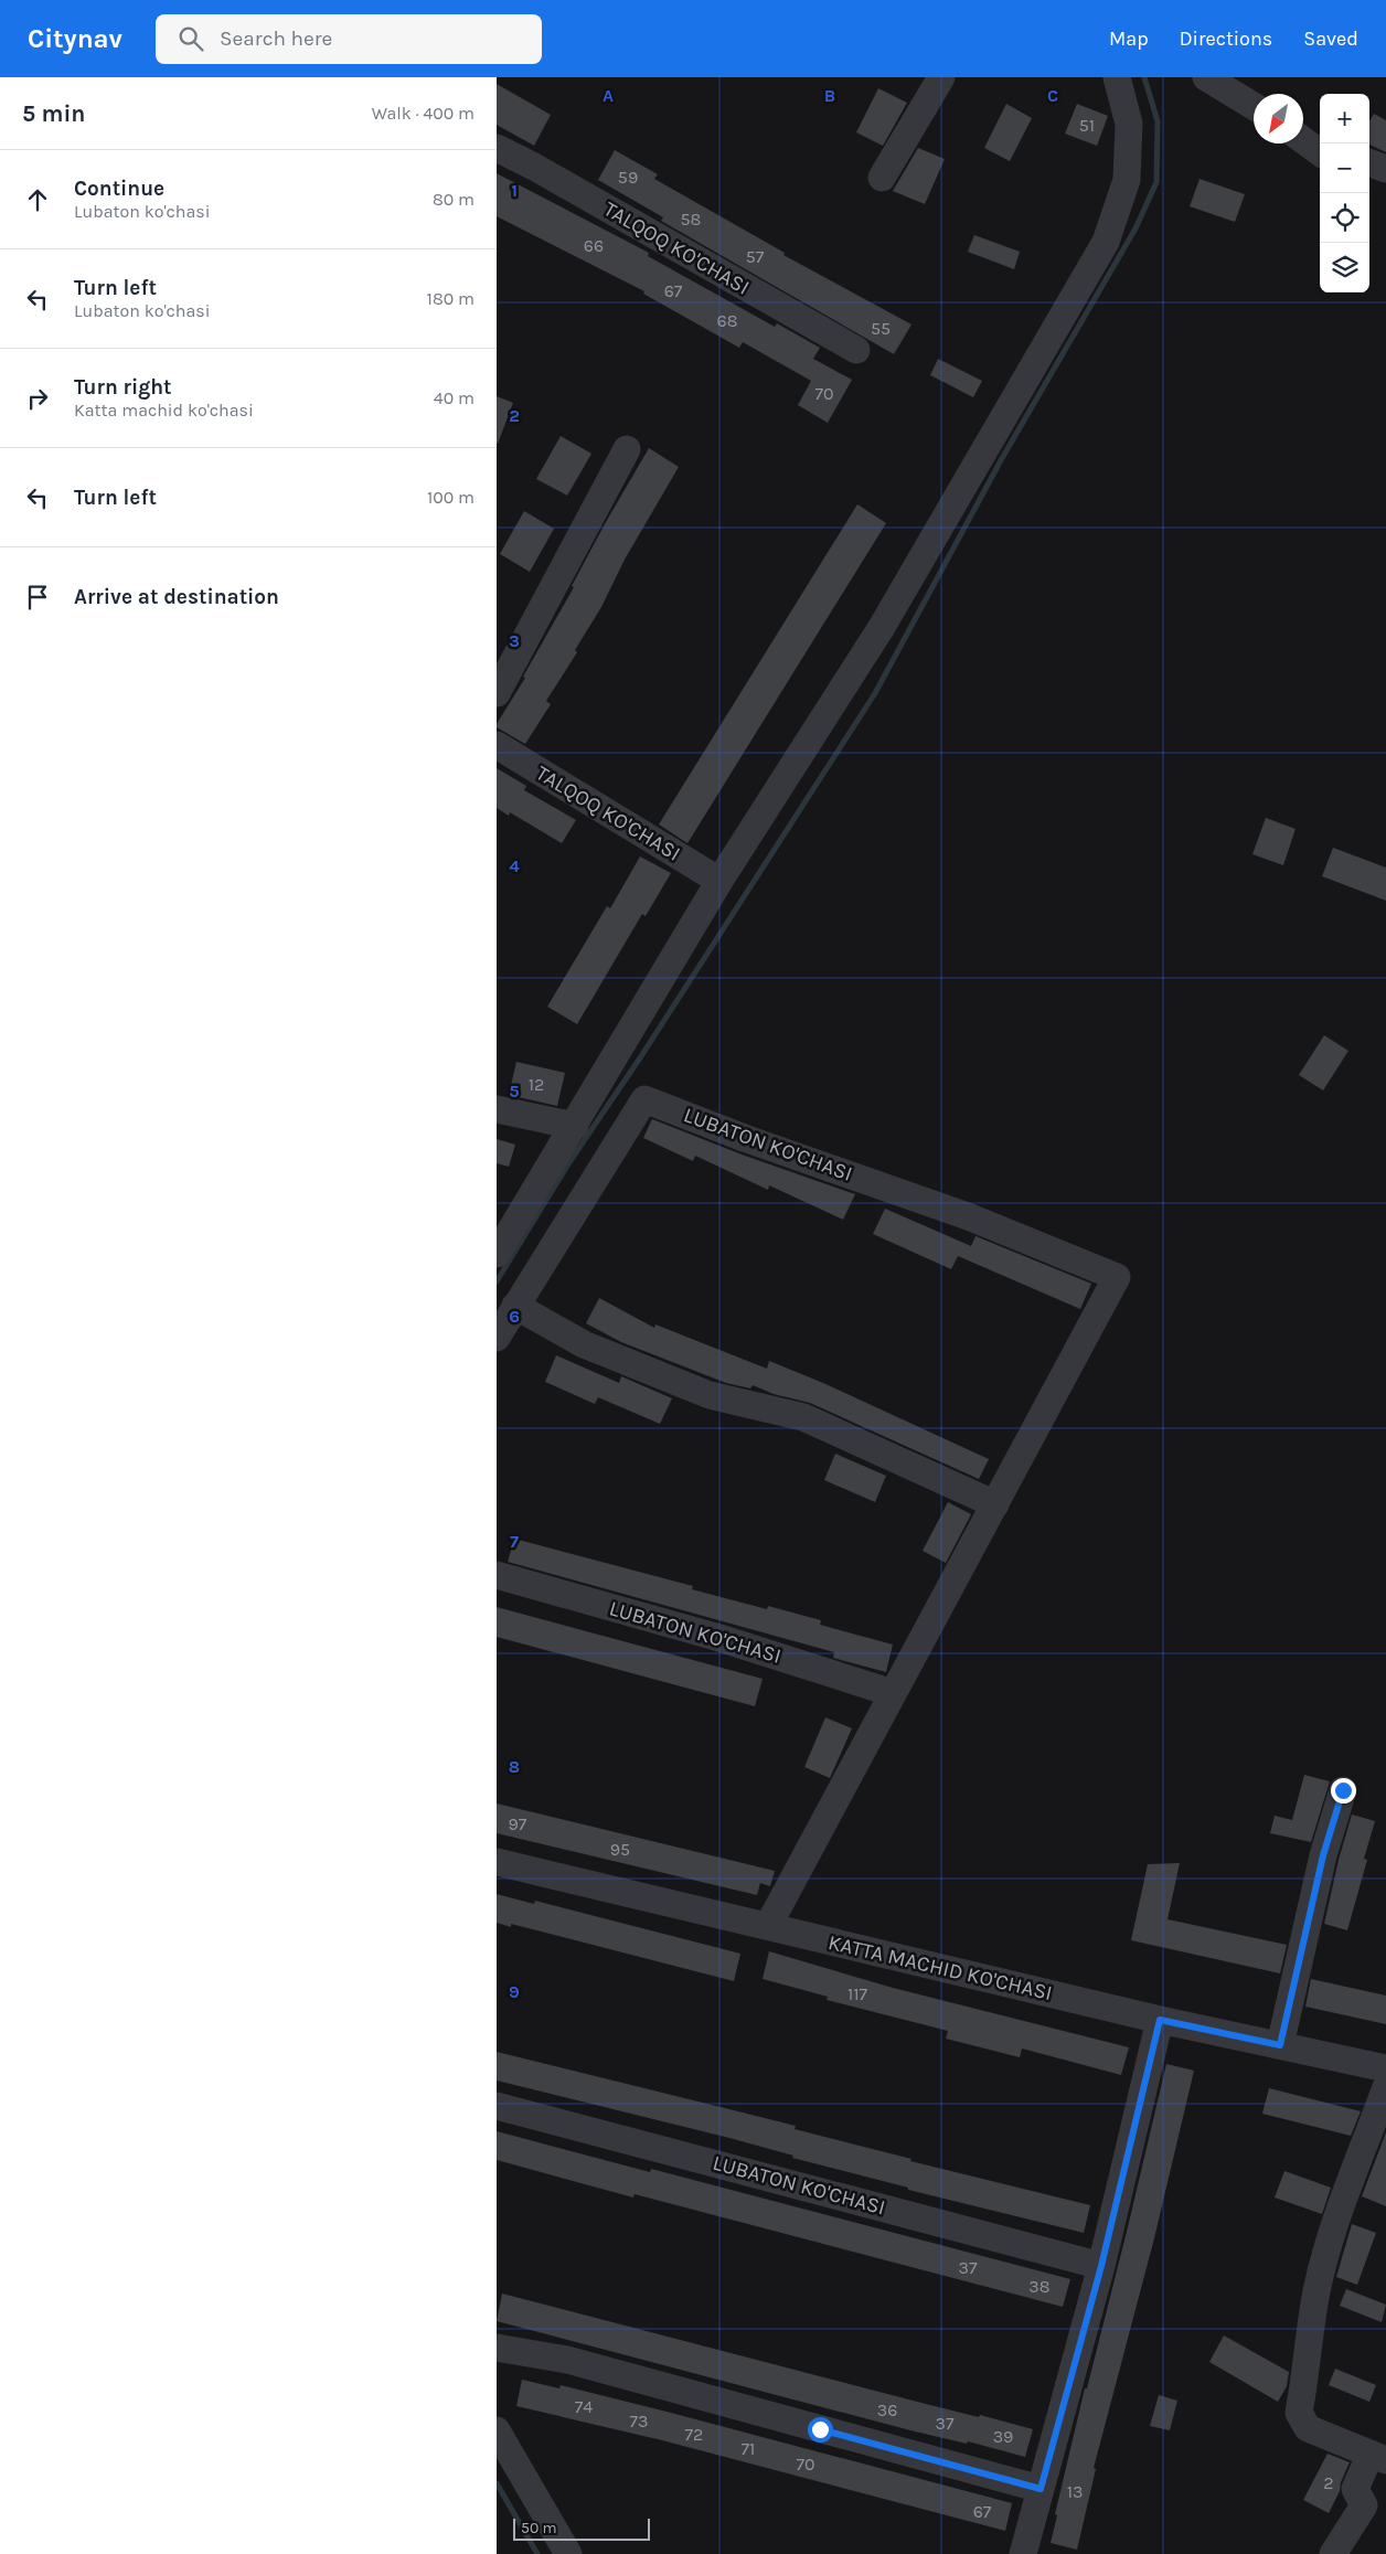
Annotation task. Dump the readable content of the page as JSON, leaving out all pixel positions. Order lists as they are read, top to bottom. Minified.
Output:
{"streets":{"street":["TALQOQ KO'CHASI","LUBATON KO'CHASI","KATTA MACHID KO'CHASI"]},"house_numbers":["51","59","58","66","57","67","68","55","70","12","97","95","117","37","38","74","36","73","37","72","39","71","70","2","13","67"],"scale_bar":"50 m","north":"bottom left","page":{"header":"Citynav","search":"Search here","nav":["Map","Directions","Saved"],"heading":["5 min","Walk · 400 m"],"map_buttons":["+","−"],"list":[["Continue","Lubaton ko'chasi","80 m"],["Turn left","Lubaton ko'chasi","180 m"],["Turn right","Katta machid ko'chasi","40 m"],["Turn left","100 m"],"Arrive at destination"],"scale":"50 m"},"grid":{"columns":["A","B","C"],"rows":["1","2","3","4","5","6","7","8","9"]}}
